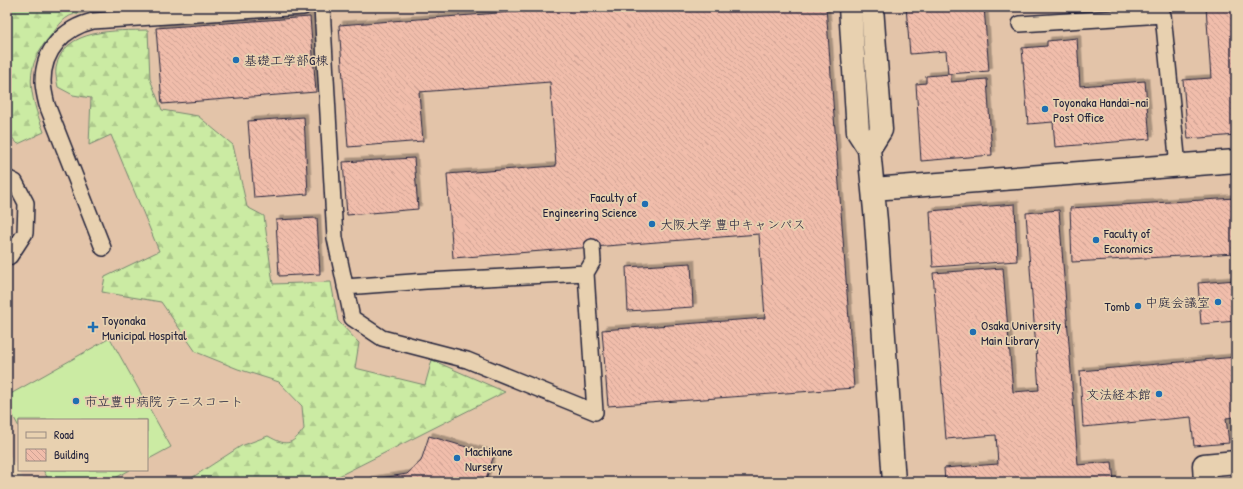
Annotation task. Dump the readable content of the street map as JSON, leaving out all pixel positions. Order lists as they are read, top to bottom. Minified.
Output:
{"places":{"other":["基礎工学部G棟","Toyonaka Handai-nai Post Office","Faculty of Engineering Science","大阪大学 豊中キャンパス","Faculty of Economics","中庭会議室","Tomb","Osaka University Main Library","文法経本館","市立豊中病院 テニスコート","Machikane Nursery"],"health":["Toyonaka Municipal Hospital"]},"legend":["Road","Building"]}
